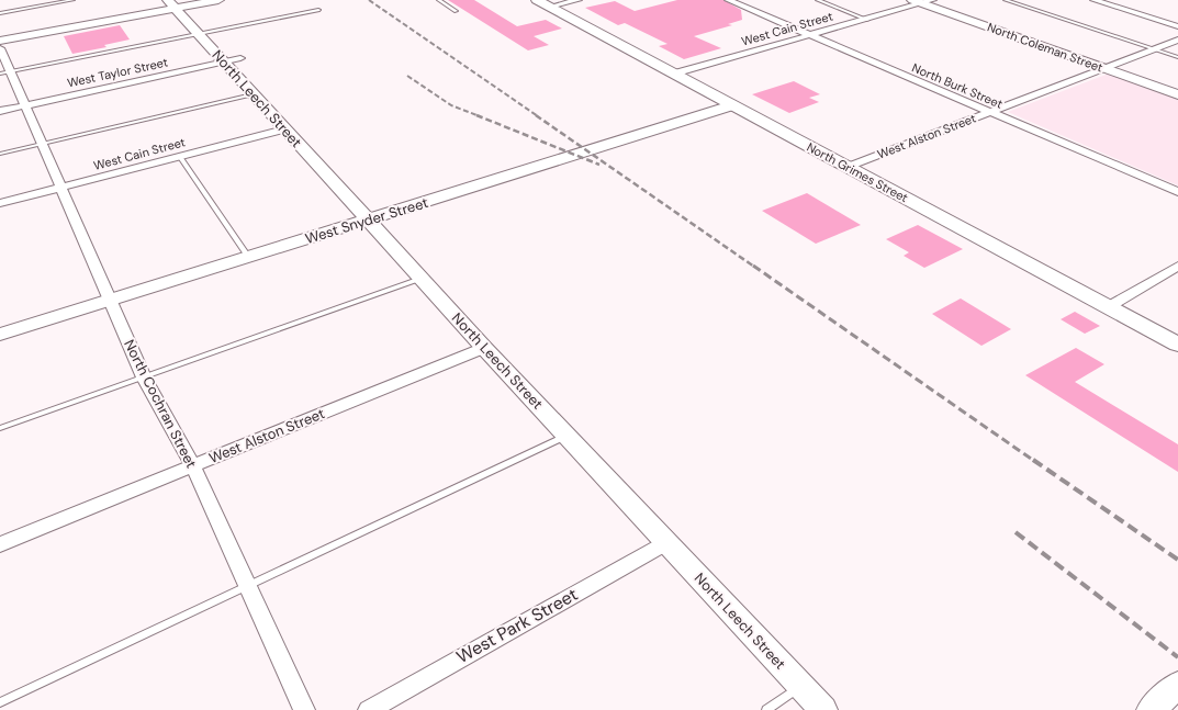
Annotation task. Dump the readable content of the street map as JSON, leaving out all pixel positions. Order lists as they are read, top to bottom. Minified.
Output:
{"streets":{"main road":["North Grimes Street"],"street":["West Cain Street","North Coleman Street","West Taylor Street","North Burk Street","North Leech Street","West Alston Street","West Snyder Street","North Cochran Street","West Park Street"]},"crossings":[["West Cain Street","North Coleman Street"],["West Cain Street","North Burk Street"],["West Cain Street","North Leech Street"],["West Cain Street","North Grimes Street"],["West Cain Street","North Cochran Street"],["North Coleman Street","West Alston Street"],["West Taylor Street","North Leech Street"],["West Taylor Street","North Cochran Street"],["North Burk Street","West Alston Street"],["North Leech Street","West Alston Street"],["North Leech Street","West Snyder Street"],["North Leech Street","West Park Street"],["West Alston Street","North Grimes Street"],["West Alston Street","North Cochran Street"],["North Grimes Street","West Snyder Street"],["West Snyder Street","North Cochran Street"]]}
